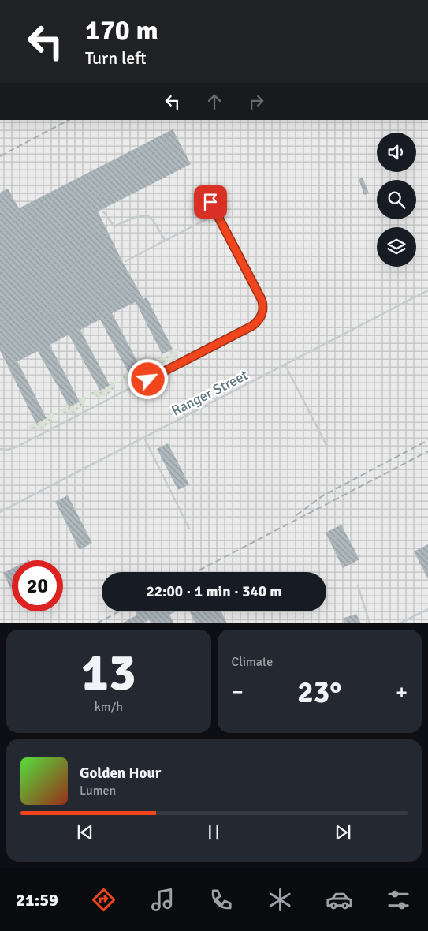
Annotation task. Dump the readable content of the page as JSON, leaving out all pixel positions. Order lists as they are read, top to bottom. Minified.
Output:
{"streets":{"lane":["Ranger Street"]},"page":{"turn":["170 m","Turn left"],"limit":"20","trip":"22:00 · 1 min · 340 m","tile":[["13","km/h"],"Climate"],"heat":["−","23°","+"],"song":["Golden Hour","Lumen"],"tabs":"21:59"}}
